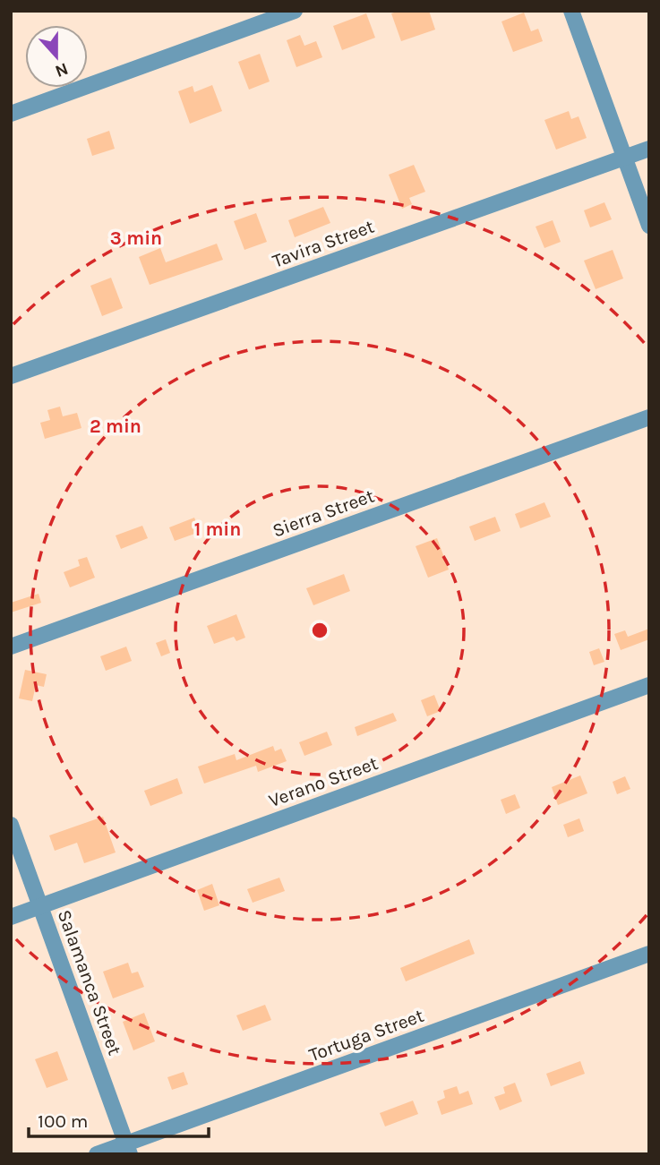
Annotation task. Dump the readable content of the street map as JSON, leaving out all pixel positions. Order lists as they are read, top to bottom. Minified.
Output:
{"streets":{"street":["Tavira Street","Sierra Street","Verano Street","Salamanca Street","Tortuga Street"]},"crossings":[["Verano Street","Salamanca Street"],["Salamanca Street","Tortuga Street"]],"scale_bar":"100 m","north":"bottom","rings":["3 min","2 min","1 min"]}
